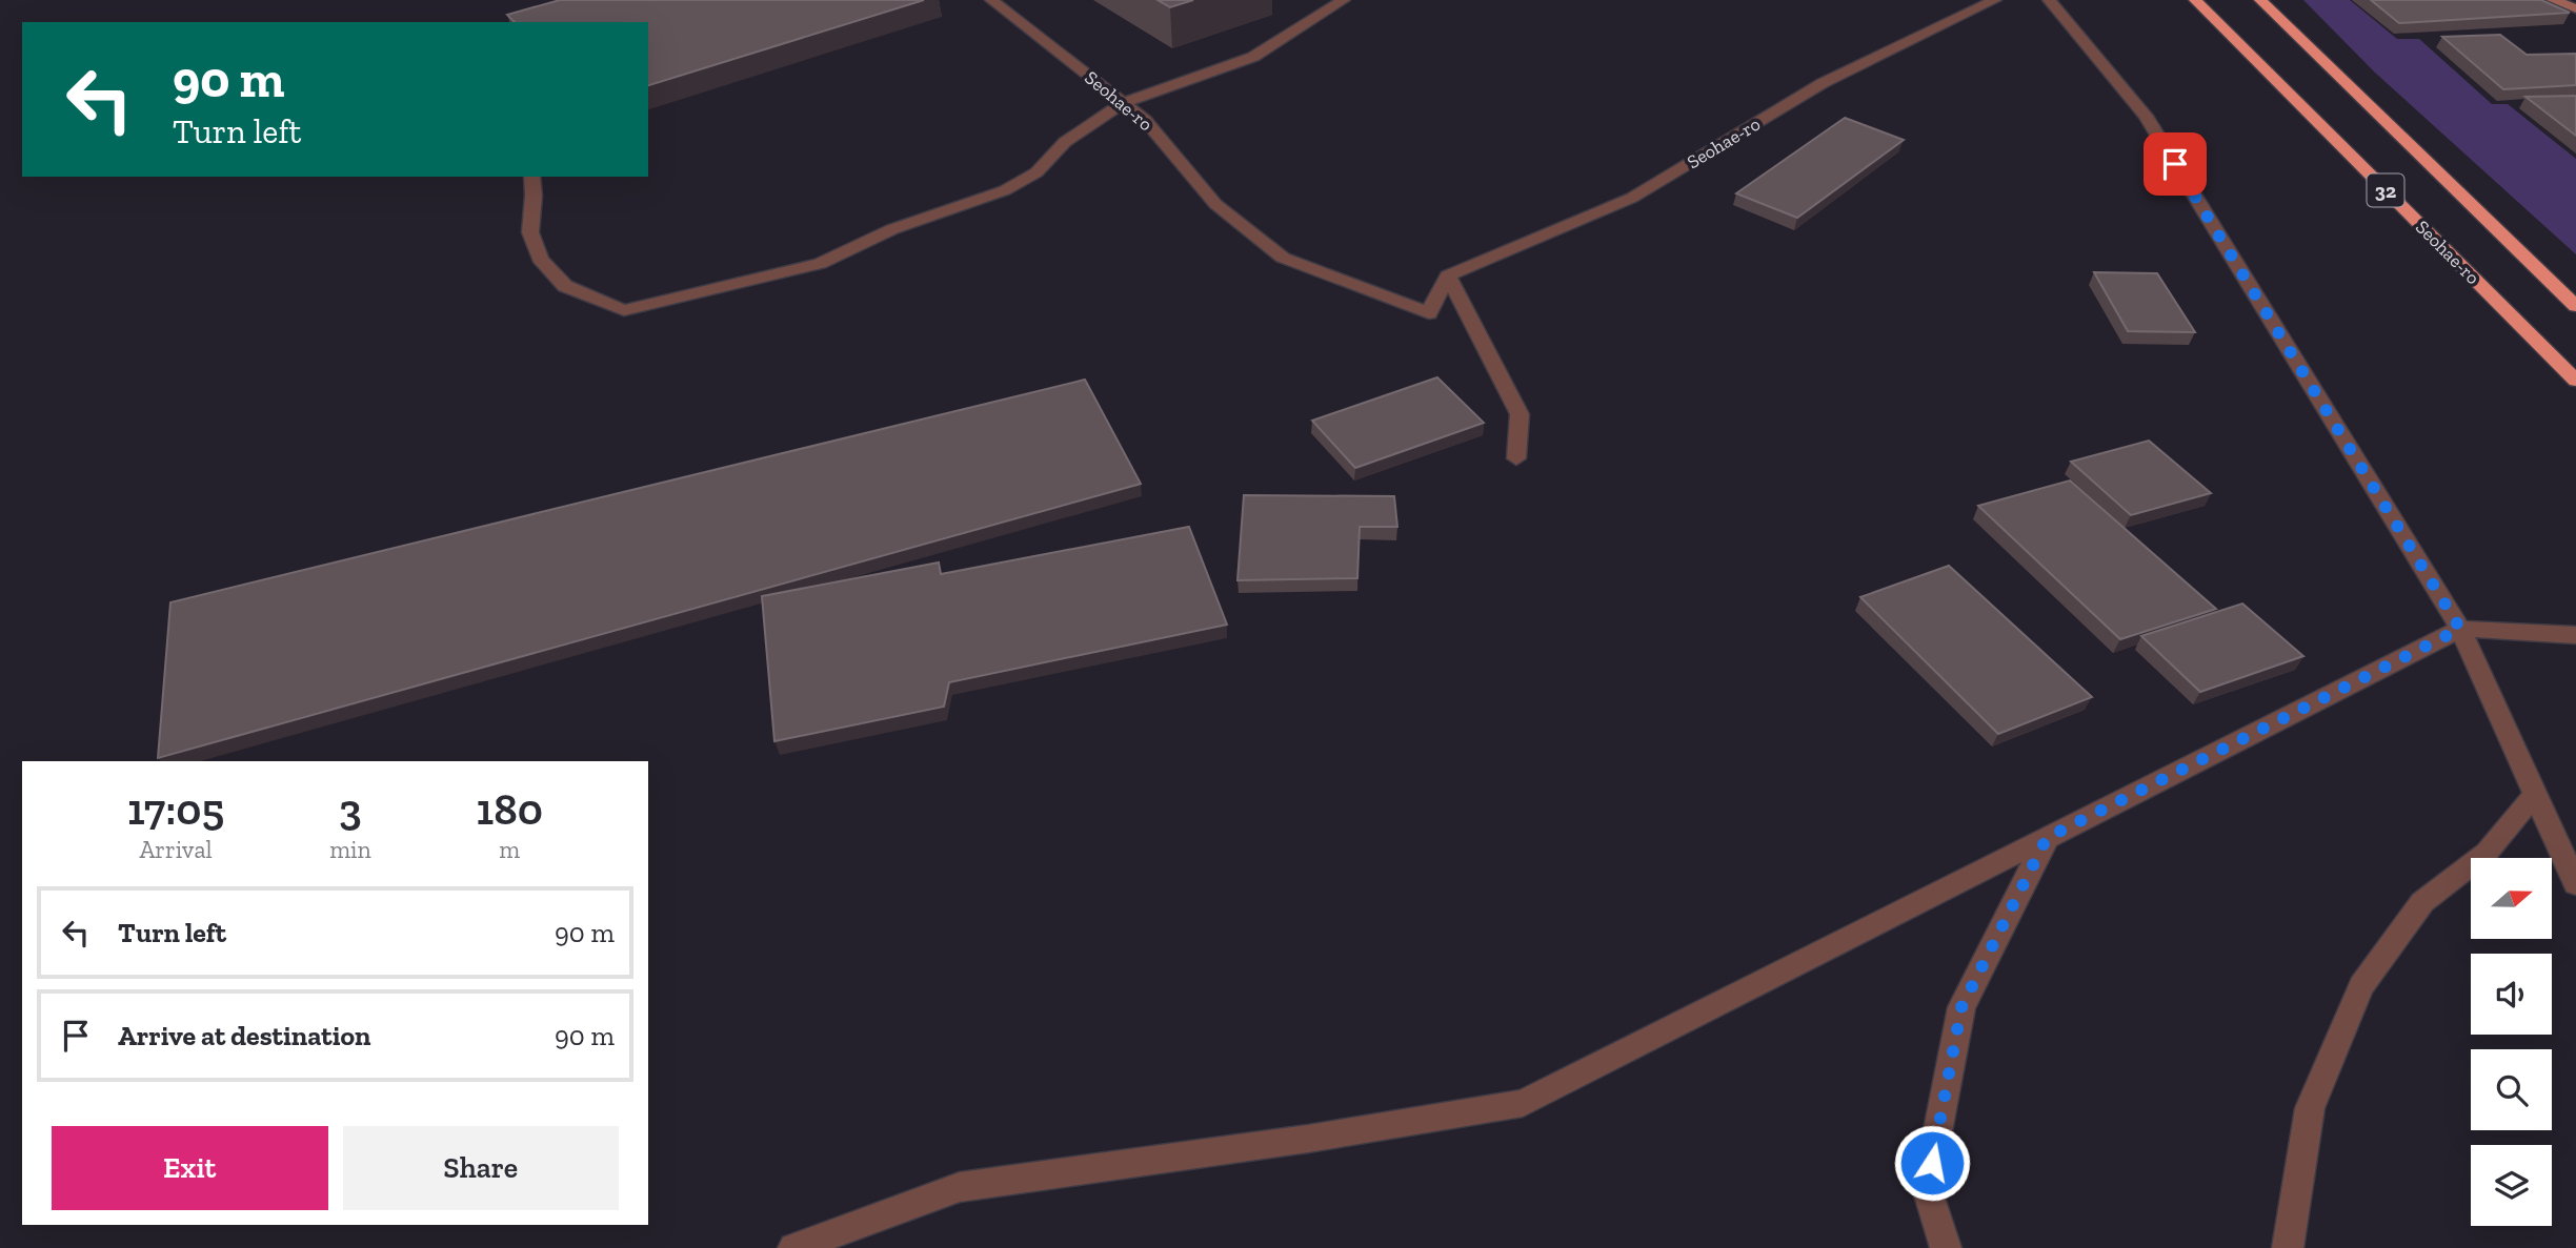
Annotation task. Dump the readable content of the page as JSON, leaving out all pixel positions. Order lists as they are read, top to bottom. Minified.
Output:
{"streets":{"highway":["Seohae-ro","32"]},"north":"right","page":{"turn":["90 m","Turn left"],"eta":["17:05","Arrival","3","min","180","m"],"list":[{"name":"Turn left","value":"90 m"},{"name":"Arrive at destination","value":"90 m"}],"buttons":["Exit","Share"]}}
